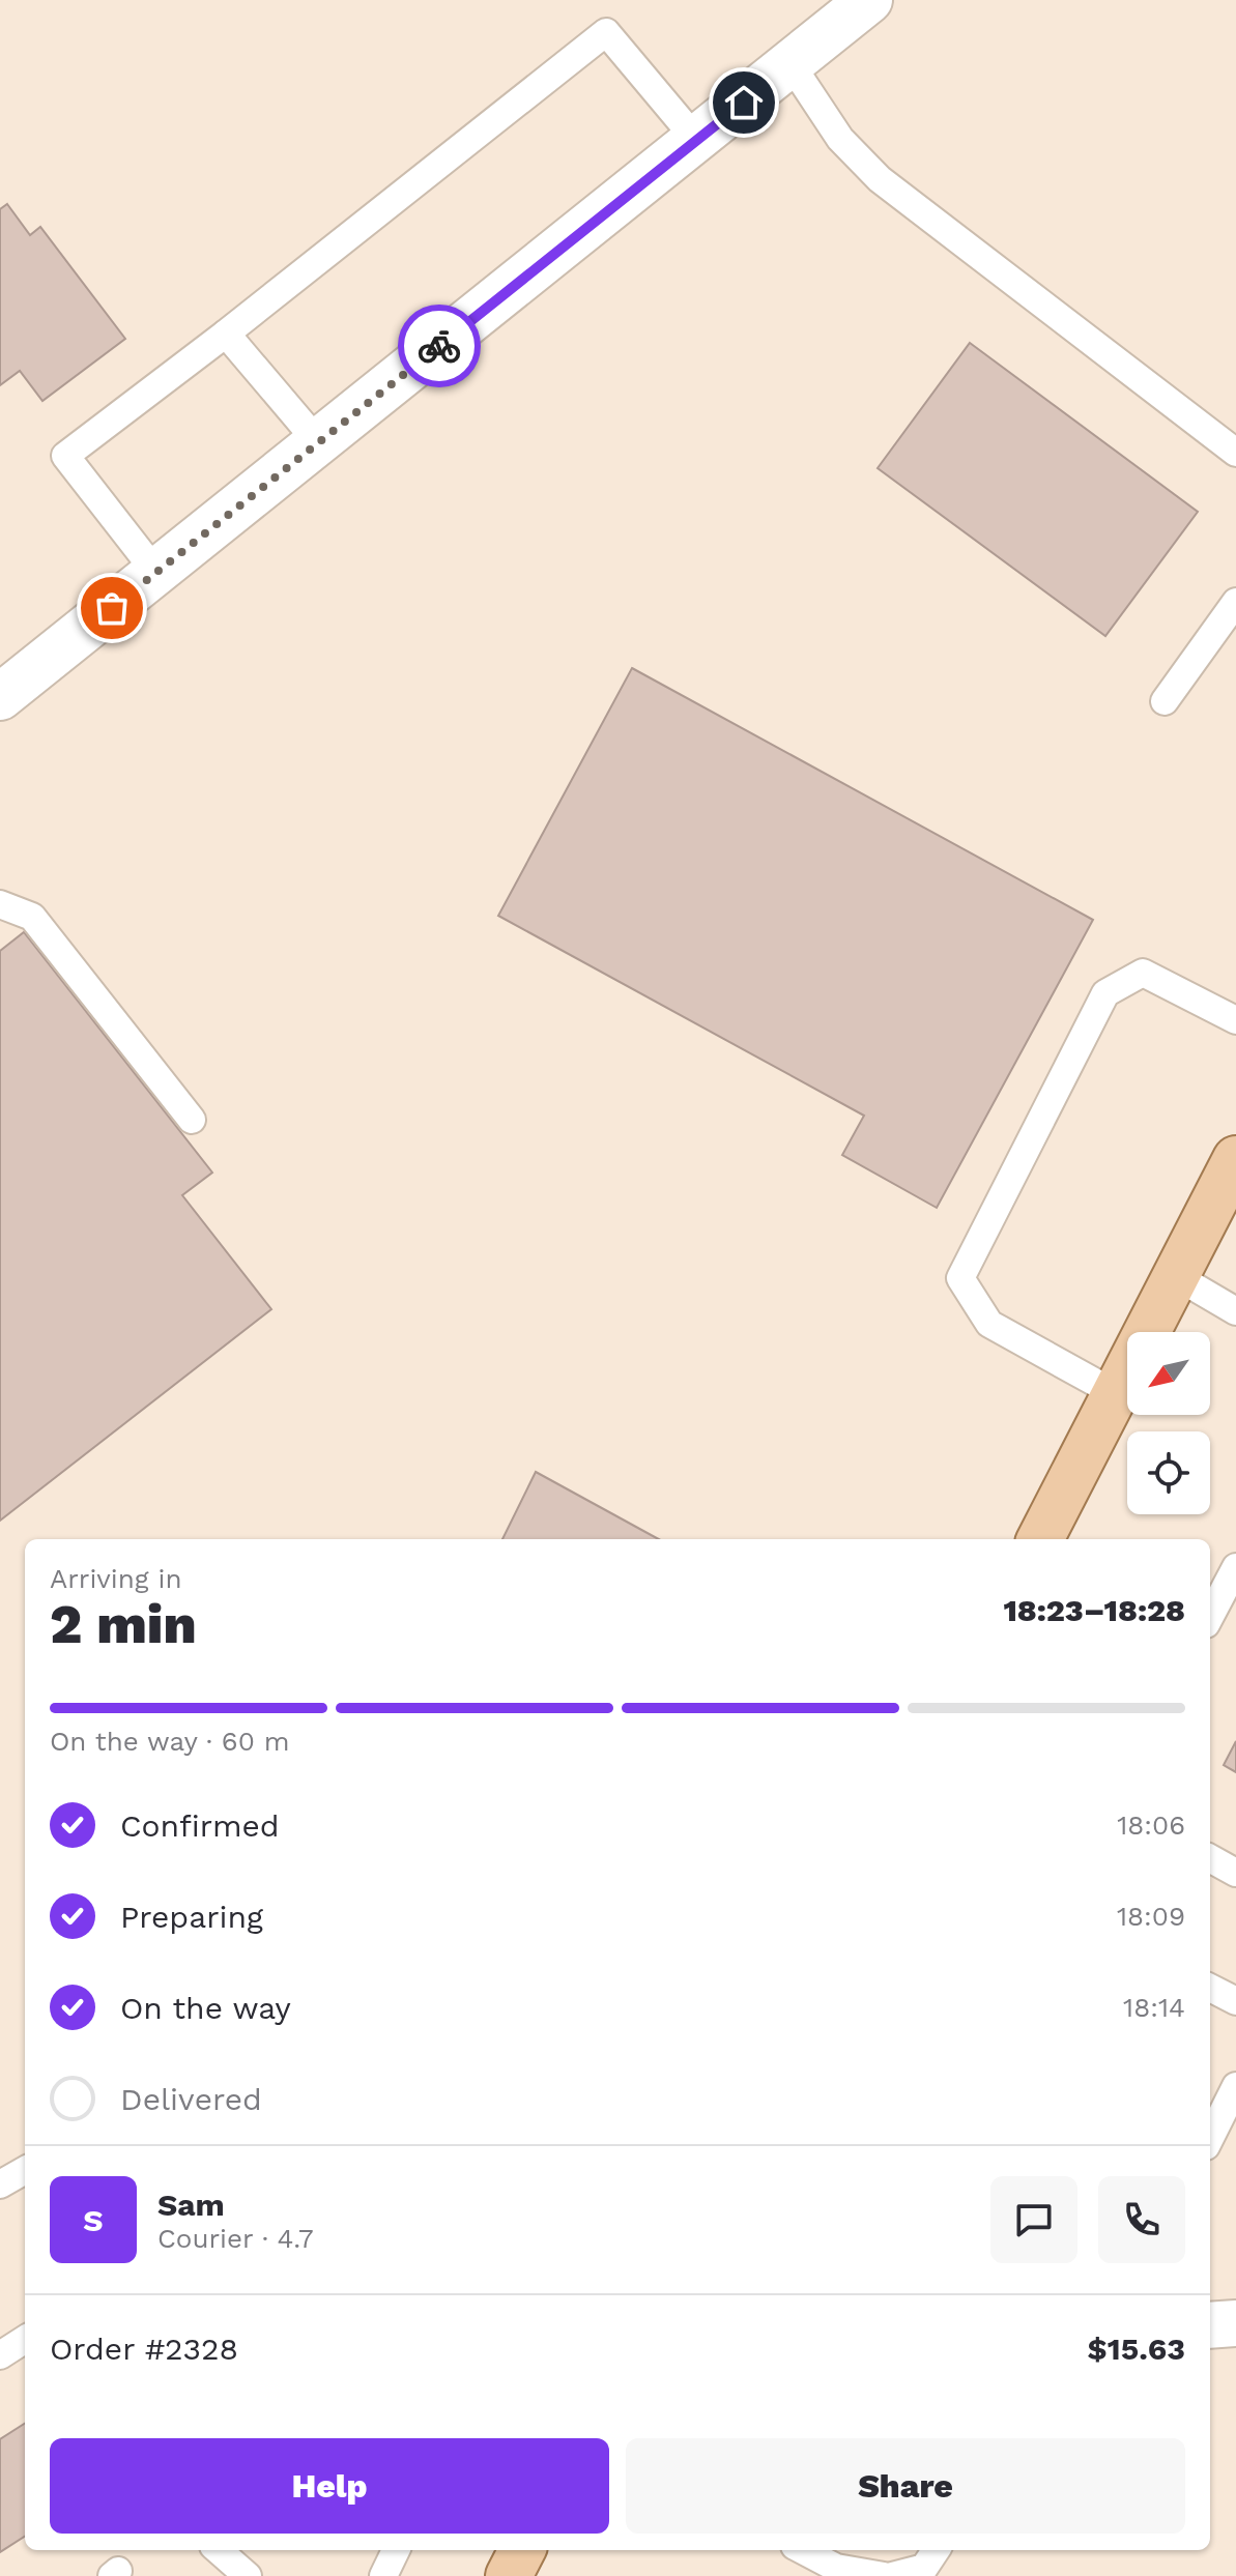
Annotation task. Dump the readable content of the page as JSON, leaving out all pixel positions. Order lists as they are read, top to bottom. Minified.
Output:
{"north":"bottom left","page":{"heading":["2 min","Arriving in","18:23–18:28"],"panel":["Sam","Courier · 4.7","Order #2328","$15.63"],"bar":"On the way · 60 m","list":[["Confirmed","18:06"],["Preparing","18:09"],["On the way","18:14"],"Delivered"],"round":"S","buttons":["Help","Share"]}}
